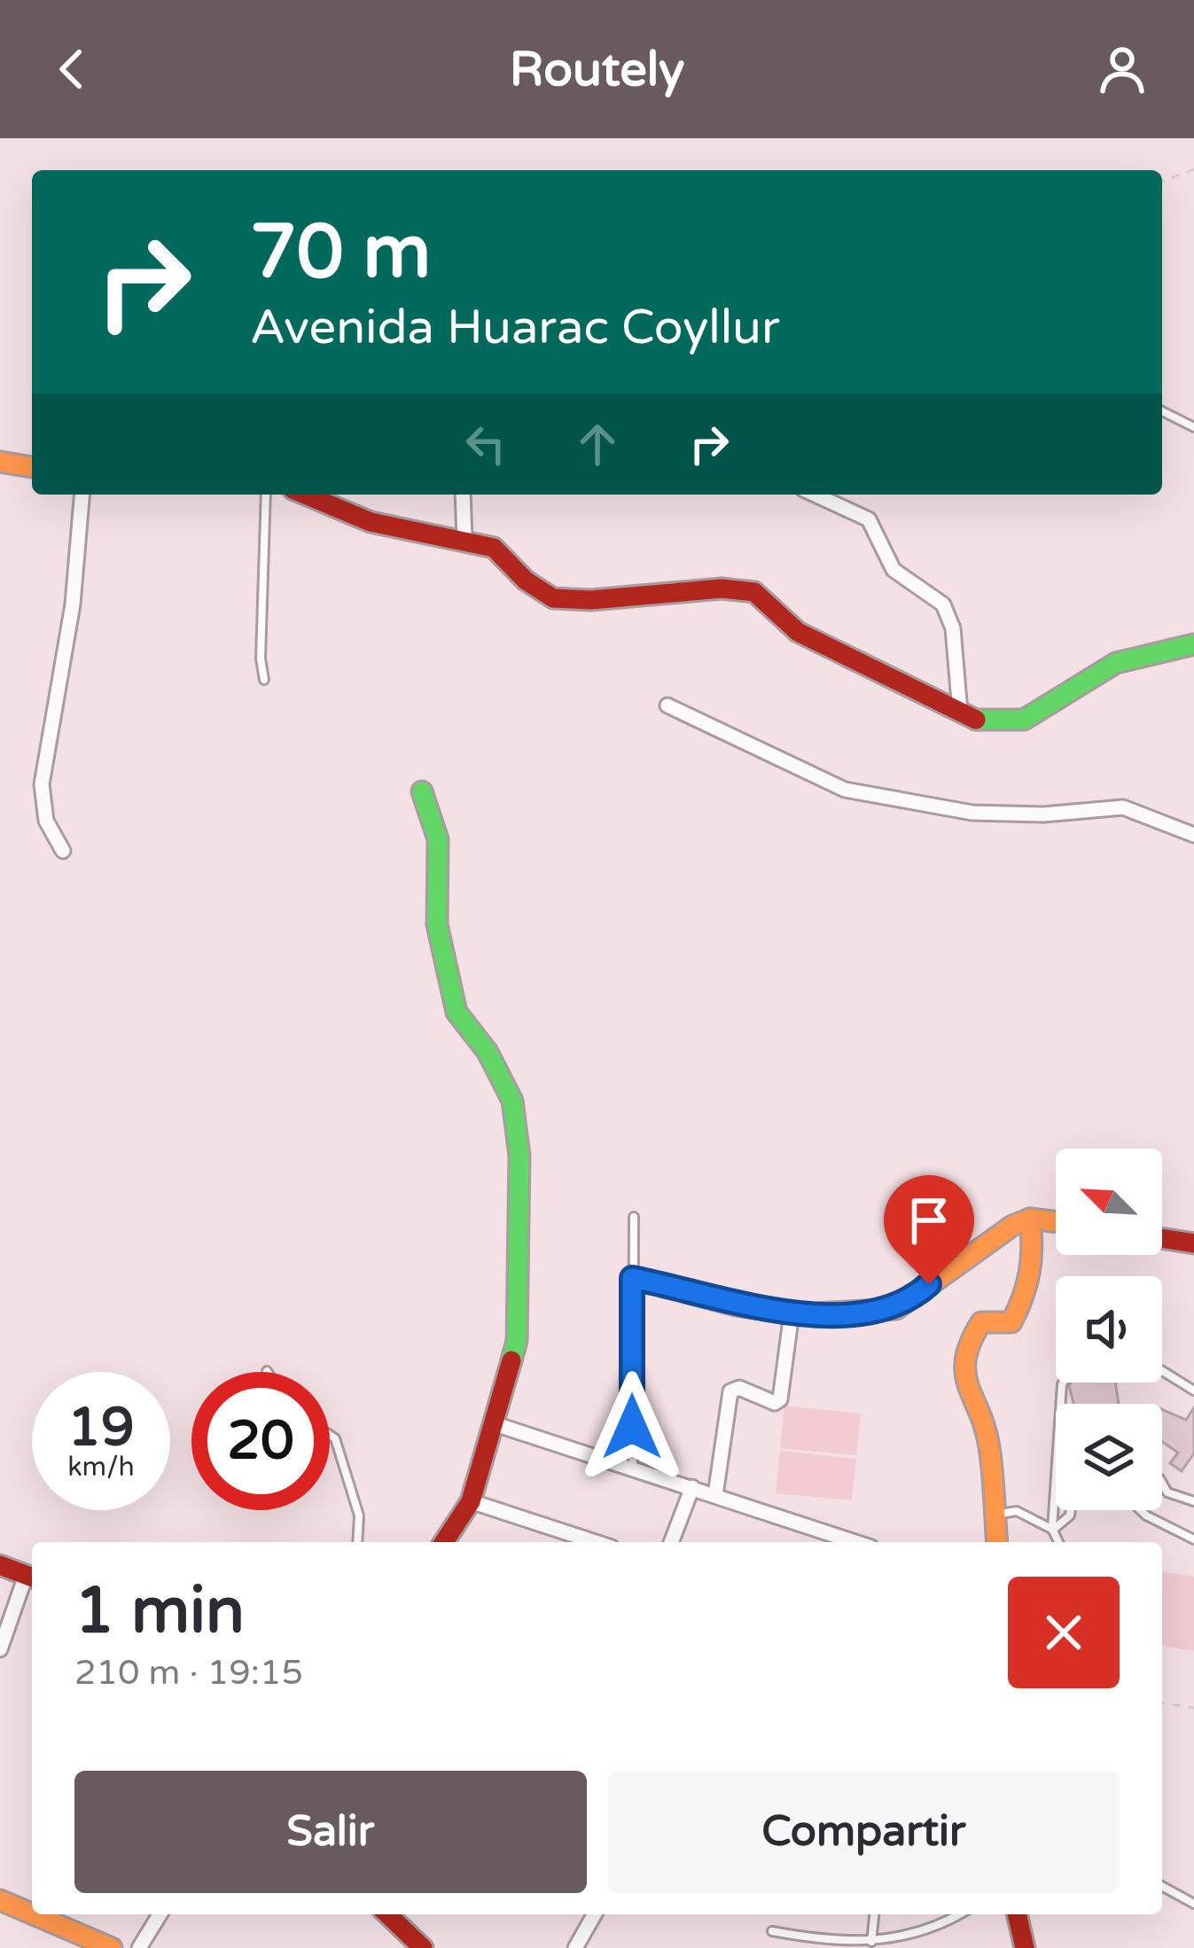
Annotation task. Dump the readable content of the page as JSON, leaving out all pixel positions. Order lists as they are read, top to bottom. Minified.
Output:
{"north":"top left","page":{"header":"Routely","turn":["70 m","Avenida Huarac Coyllur"],"speed":"19 km/h","limit":"20","heading":["1 min","210 m · 19:15"],"buttons":["Salir","Compartir"]}}
